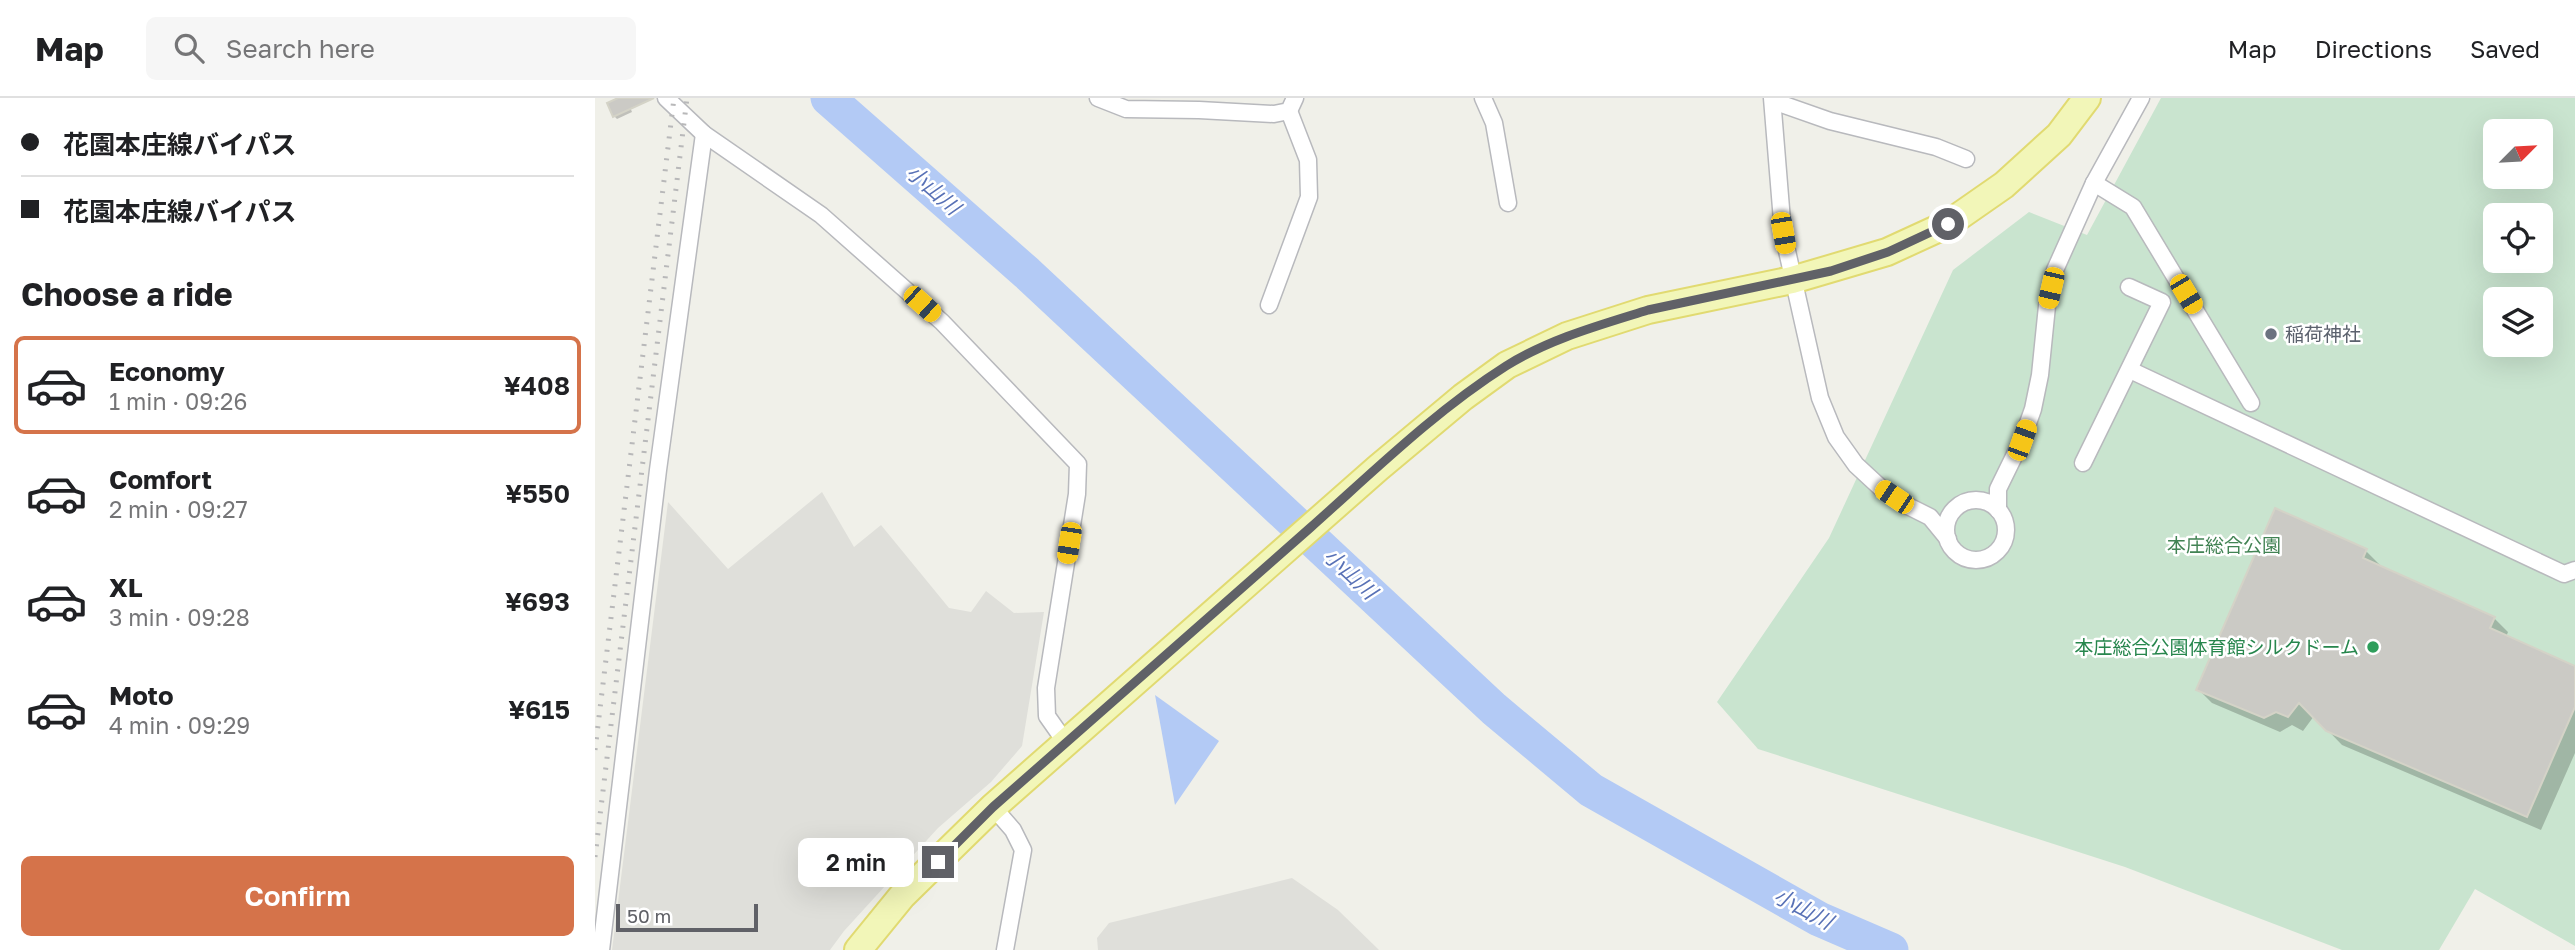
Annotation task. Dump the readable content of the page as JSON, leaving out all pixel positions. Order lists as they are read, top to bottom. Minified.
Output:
{"water":["小山川"],"parks":["本庄総合公園"],"places":["稲荷神社","本庄総合公園体育館シルクドーム"],"scale_bar":"50 m","north":"top right","page":{"header":"Map","search":"Search here","nav":["Map","Directions","Saved"],"banner":["花園本庄線バイパス","花園本庄線バイパス"],"heading":"Choose a ride","list":[{"name":"Economy","note":"1 min · 09:26","value":"¥408"},{"name":"Comfort","note":"2 min · 09:27","value":"¥550"},{"name":"XL","note":"3 min · 09:28","value":"¥693"},{"name":"Moto","note":"4 min · 09:29","value":"¥615"}],"bubble":"2 min","buttons":"Confirm","scale":"50 m"}}
